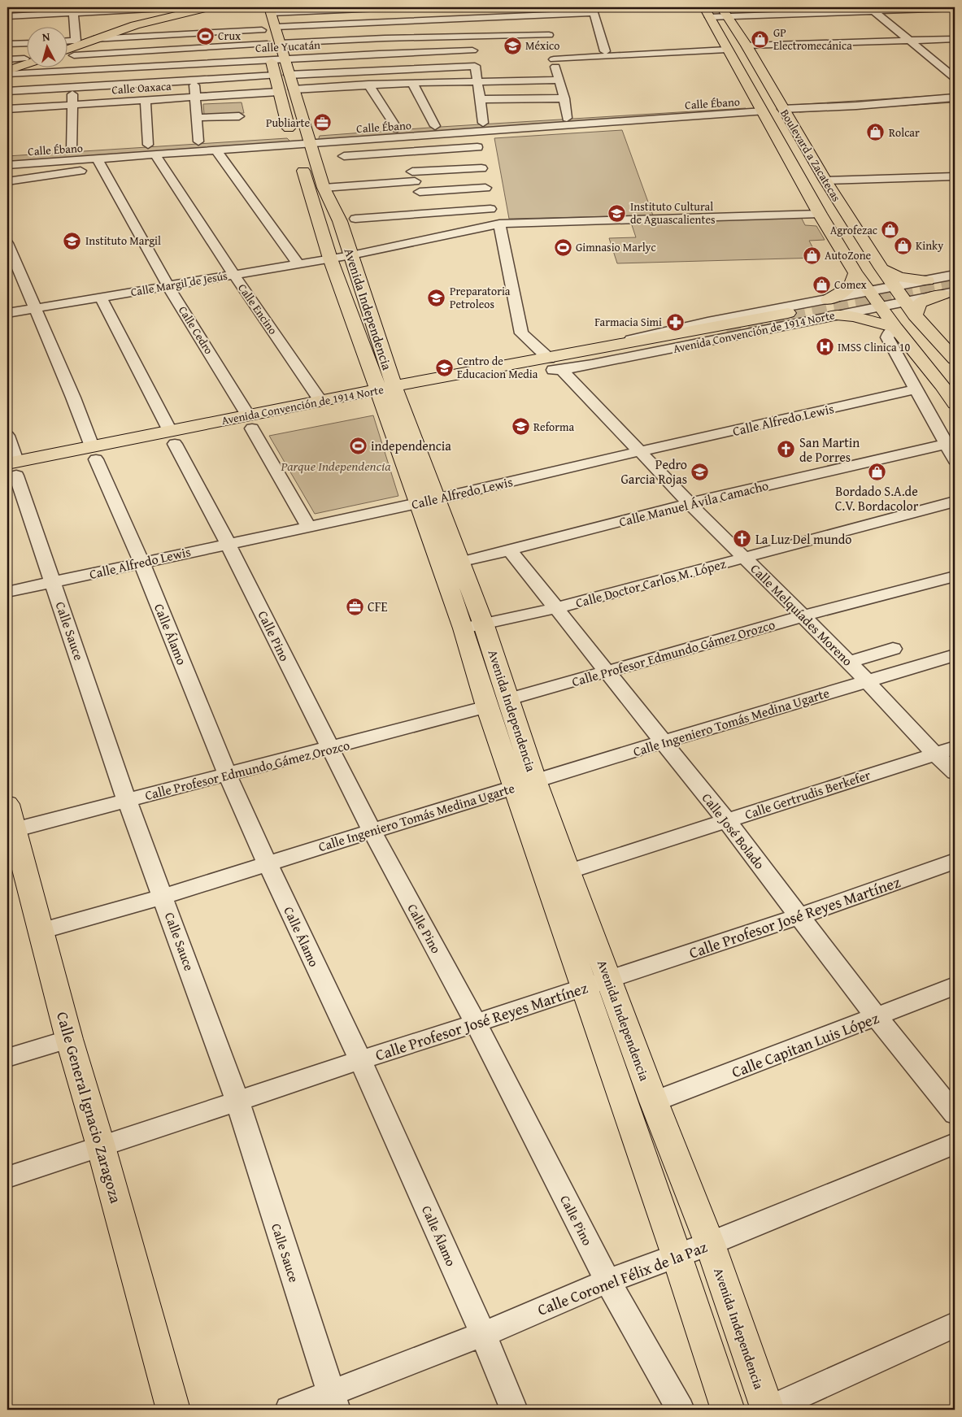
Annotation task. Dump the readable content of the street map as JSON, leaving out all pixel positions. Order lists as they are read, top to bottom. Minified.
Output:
{"streets":{"main road":["Boulevard a Zacatecas","Avenida Independencia","Avenida Convención de 1914 Norte","Calle General Ignacio Zaragoza"],"street":["Calle Yucatán","Calle Oaxaca","Calle Ébano","Calle Margil de Jesús","Calle Encino","Calle Cedro","Calle Alfredo Lewis","Calle Manuel Ávila Camacho","Calle Doctor Carlos M. López","Calle Melquíades Moreno","Calle Sauce","Calle Álamo","Calle Pino","Calle Profesor Edmundo Gámez Orozco","Calle Ingeniero Tomás Medina Ugarte","Calle Gertrudis Berkefer","Calle José Bolado","Calle Profesor José Reyes Martínez","Calle Capitan Luis López","Calle Coronel Félix de la Paz"]},"crossings":[["Calle Yucatán","Avenida Independencia"],["Calle Oaxaca","Avenida Independencia"],["Calle Ébano","Boulevard a Zacatecas"],["Calle Ébano","Calle Encino"],["Calle Ébano","Avenida Independencia"],["Calle Ébano","Calle Cedro"],["Boulevard a Zacatecas","Calle Margil de Jesús"],["Boulevard a Zacatecas","Avenida Convención de 1914 Norte"],["Calle Margil de Jesús","Calle Encino"],["Calle Margil de Jesús","Avenida Independencia"],["Calle Margil de Jesús","Calle Cedro"],["Calle Margil de Jesús","Calle Melquíades Moreno"],["Calle Margil de Jesús","Calle Álamo"],["Calle Margil de Jesús","Calle Pino"],["Calle Encino","Avenida Convención de 1914 Norte"],["Avenida Independencia","Avenida Convención de 1914 Norte"],["Avenida Independencia","Calle Alfredo Lewis"],["Avenida Independencia","Calle Manuel Ávila Camacho"],["Avenida Independencia","Calle Doctor Carlos M. López"],["Avenida Independencia","Calle Profesor Edmundo Gámez Orozco"],["Avenida Independencia","Calle Ingeniero Tomás Medina Ugarte"],["Avenida Independencia","Calle Gertrudis Berkefer"],["Avenida Independencia","Calle Profesor José Reyes Martínez"],["Avenida Independencia","Calle Capitan Luis López"],["Avenida Independencia","Calle Coronel Félix de la Paz"],["Calle Cedro","Avenida Convención de 1914 Norte"],["Calle Cedro","Calle Alfredo Lewis"],["Avenida Convención de 1914 Norte","Calle Melquíades Moreno"],["Avenida Convención de 1914 Norte","Calle Sauce"],["Avenida Convención de 1914 Norte","Calle Álamo"],["Avenida Convención de 1914 Norte","Calle Pino"],["Calle Alfredo Lewis","Calle Melquíades Moreno"],["Calle Alfredo Lewis","Calle Sauce"],["Calle Alfredo Lewis","Calle Álamo"],["Calle Alfredo Lewis","Calle Pino"],["Calle Manuel Ávila Camacho","Calle Melquíades Moreno"],["Calle Manuel Ávila Camacho","Calle José Bolado"],["Calle Doctor Carlos M. López","Calle Melquíades Moreno"],["Calle Doctor Carlos M. López","Calle José Bolado"],["Calle Melquíades Moreno","Calle Profesor Edmundo Gámez Orozco"],["Calle Melquíades Moreno","Calle Ingeniero Tomás Medina Ugarte"],["Calle Melquíades Moreno","Calle Gertrudis Berkefer"],["Calle Sauce","Calle Profesor Edmundo Gámez Orozco"],["Calle Sauce","Calle Ingeniero Tomás Medina Ugarte"],["Calle Sauce","Calle Profesor José Reyes Martínez"],["Calle Sauce","Calle Coronel Félix de la Paz"],["Calle Álamo","Calle Profesor Edmundo Gámez Orozco"],["Calle Álamo","Calle Ingeniero Tomás Medina Ugarte"],["Calle Álamo","Calle Profesor José Reyes Martínez"],["Calle Álamo","Calle Coronel Félix de la Paz"],["Calle Pino","Calle Profesor Edmundo Gámez Orozco"],["Calle Pino","Calle Ingeniero Tomás Medina Ugarte"],["Calle Pino","Calle Profesor José Reyes Martínez"],["Calle Pino","Calle Coronel Félix de la Paz"],["Calle Profesor Edmundo Gámez Orozco","Calle José Bolado"],["Calle Profesor Edmundo Gámez Orozco","Calle General Ignacio Zaragoza"],["Calle Ingeniero Tomás Medina Ugarte","Calle José Bolado"],["Calle Ingeniero Tomás Medina Ugarte","Calle General Ignacio Zaragoza"],["Calle Gertrudis Berkefer","Calle José Bolado"],["Calle José Bolado","Calle Profesor José Reyes Martínez"],["Calle José Bolado","Calle Capitan Luis López"],["Calle Profesor José Reyes Martínez","Calle General Ignacio Zaragoza"]],"parks":["Parque Independencia"],"places":{"sports":["Crux","Gimnasio Marlyc","independencia"],"shop":["GP Electromecánica","Rolcar","Agrofezac","Kinky","AutoZone","Comex","Bordado S.A.de C.V. Bordacolor"],"school or university":["México","Instituto Cultural de Aguascalientes","Instituto Margil","Preparatoria Petroleos","Centro de Educacion Media","Reforma","Pedro Garcia Rojas"],"office":["Publiarte","CFE"],"pharmacy":["Farmacia Simi"],"hospital":["IMSS Clinica 10"],"church":["San Martin de Porres","La Luz Del mundo"]},"north":"top"}
